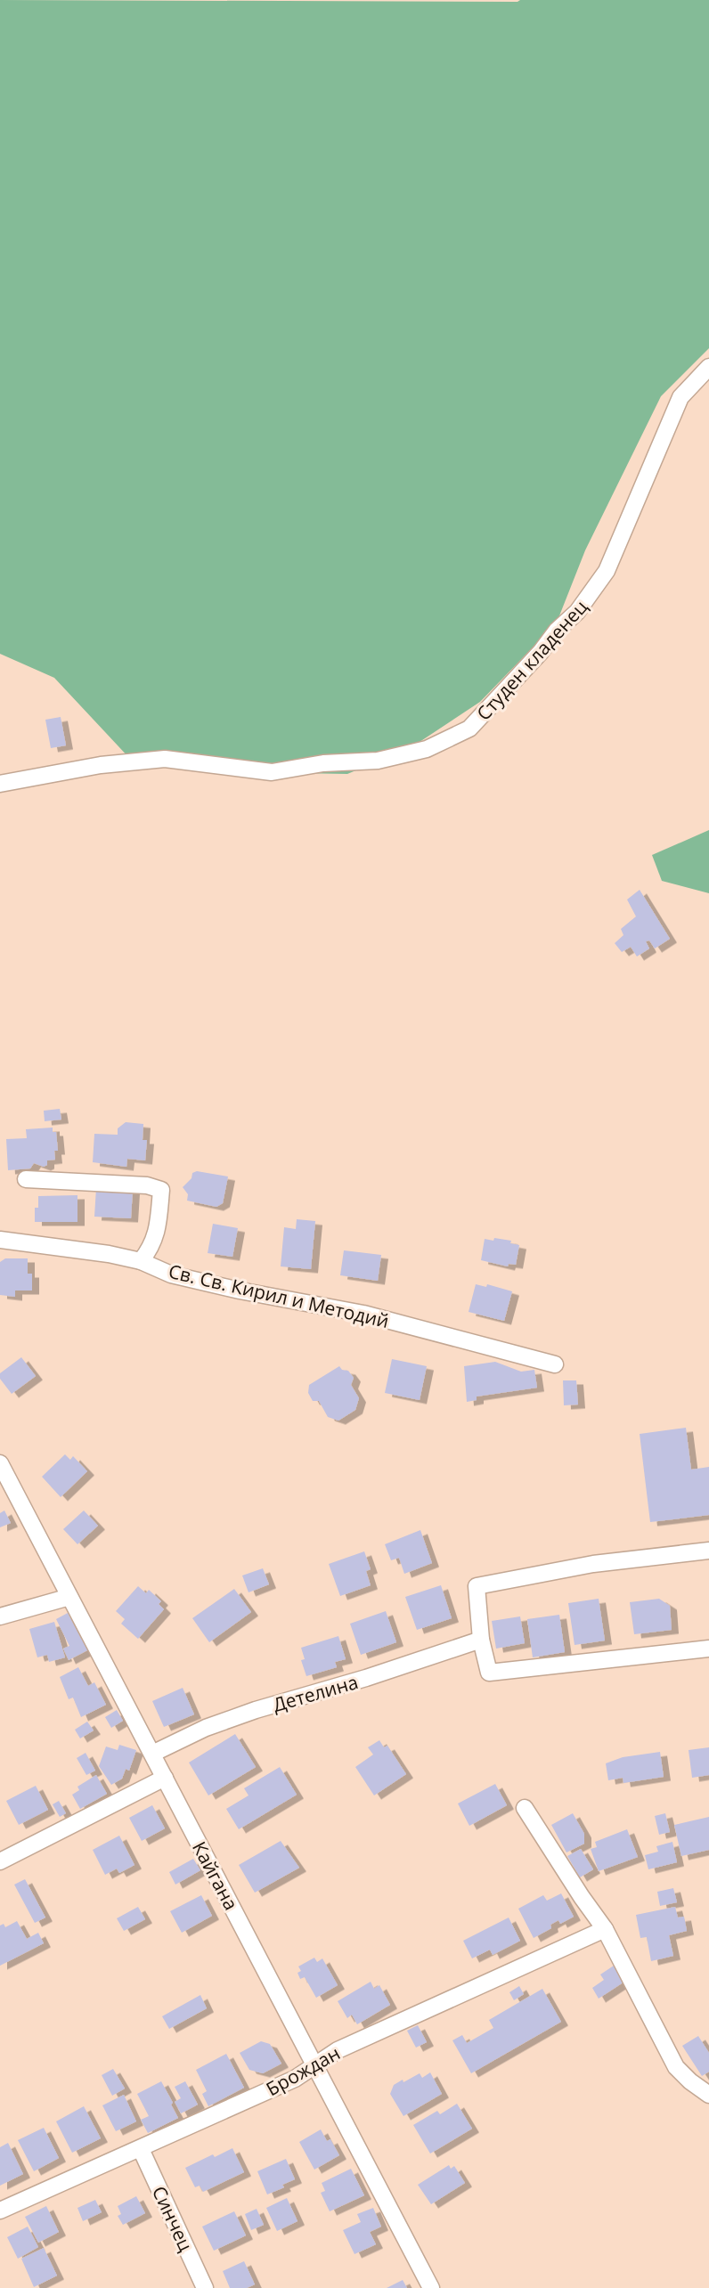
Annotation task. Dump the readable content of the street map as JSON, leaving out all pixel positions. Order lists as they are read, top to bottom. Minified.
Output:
{"streets":{"street":["Студен кладенец","Св. Св. Кирил и Методий","Детелина","Кайгана","Брождан","Синчец"]},"crossings":[["Детелина","Кайгана"],["Кайгана","Брождан"],["Брождан","Синчец"]]}
